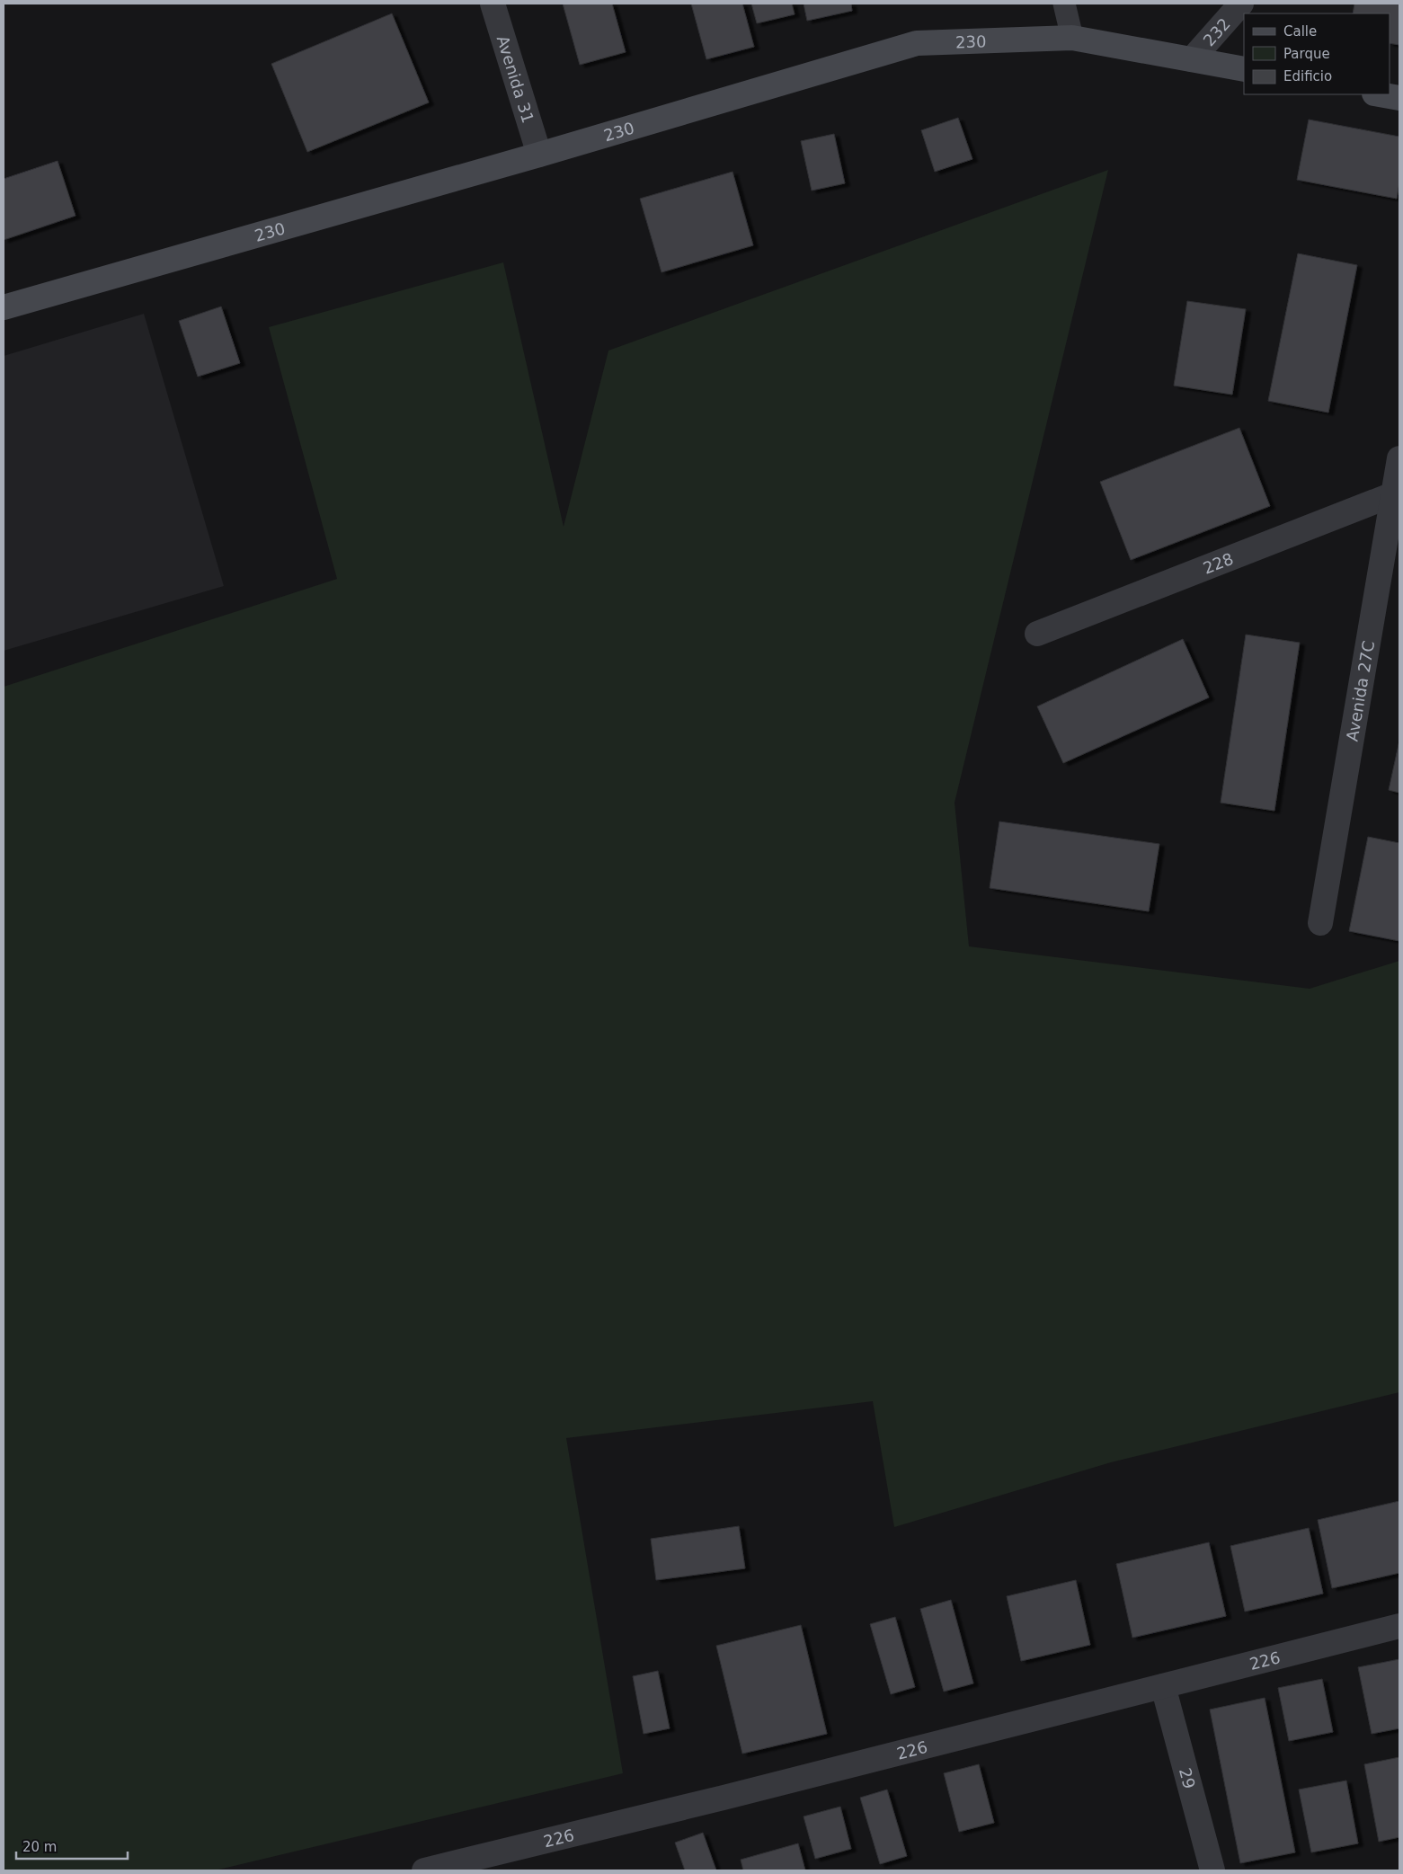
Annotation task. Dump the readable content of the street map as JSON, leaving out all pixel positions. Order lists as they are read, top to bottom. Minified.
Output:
{"streets":{"street":["232","230","Avenida 31","228","Avenida 27C","226","29"]},"crossings":[["232","230"],["230","Avenida 31"],["228","Avenida 27C"],["226","29"]],"legend":["Calle","Parque","Edificio"],"scale_bar":"20 m"}
